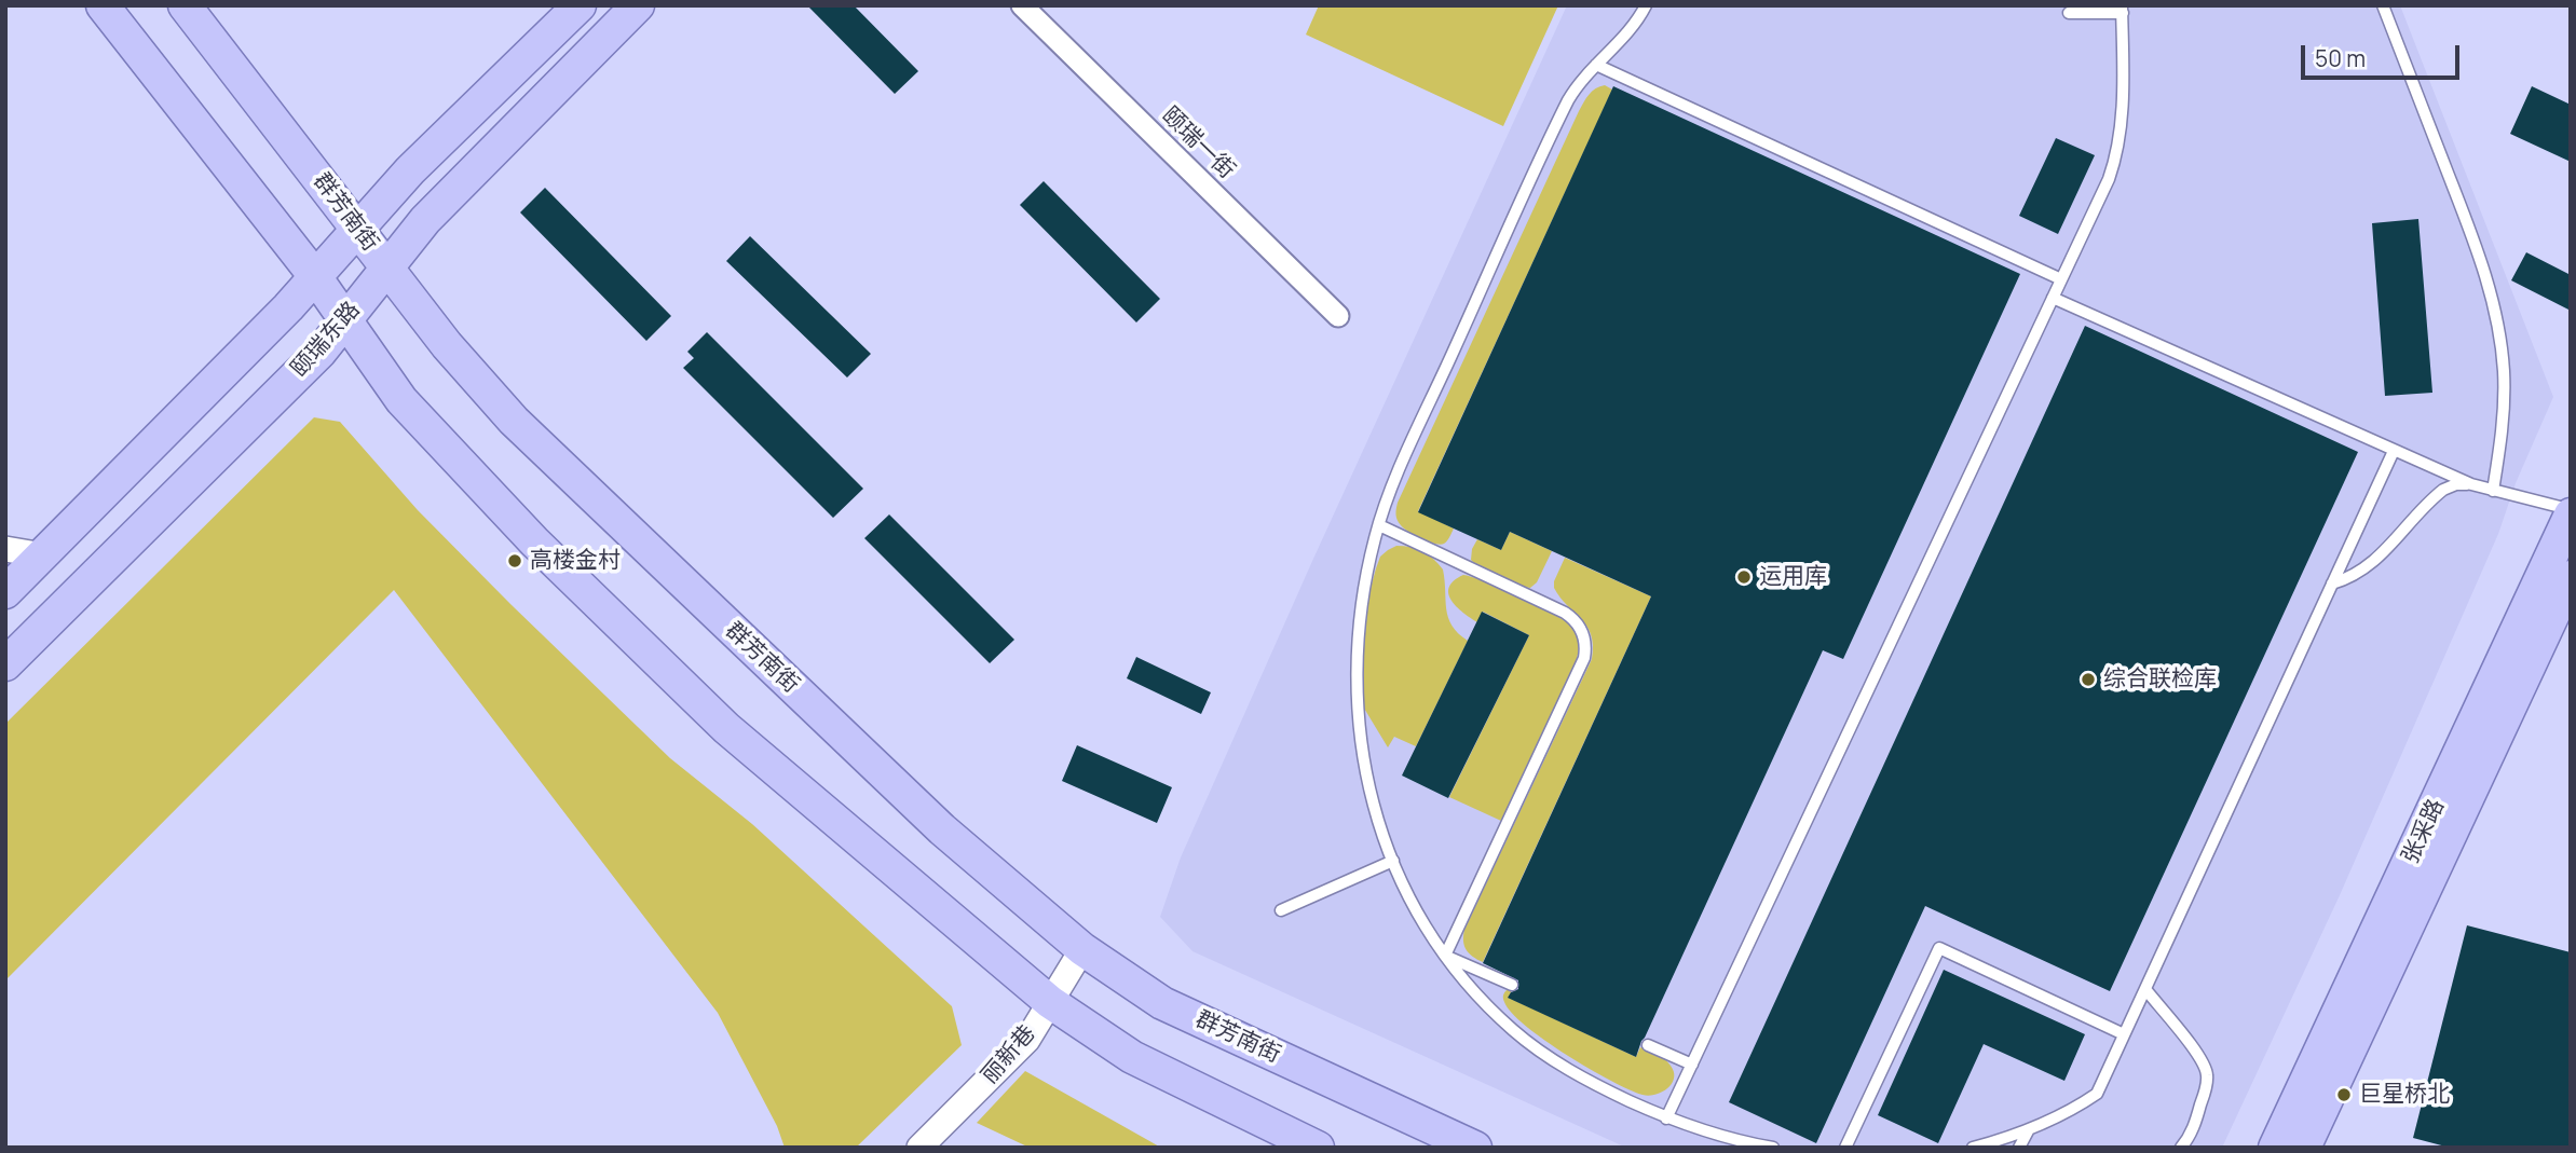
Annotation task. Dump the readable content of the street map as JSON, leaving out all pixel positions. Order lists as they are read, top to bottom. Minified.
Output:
{"streets":{"main road":["群芳南街","颐瑞东路","张采路"],"street":["颐瑞一街","丽新巷"]},"crossings":[["群芳南街","颐瑞东路"],["群芳南街","丽新巷"]],"places":["高楼金村","运用库","综合联检库","巨星桥北"],"scale_bar":"50 m"}
